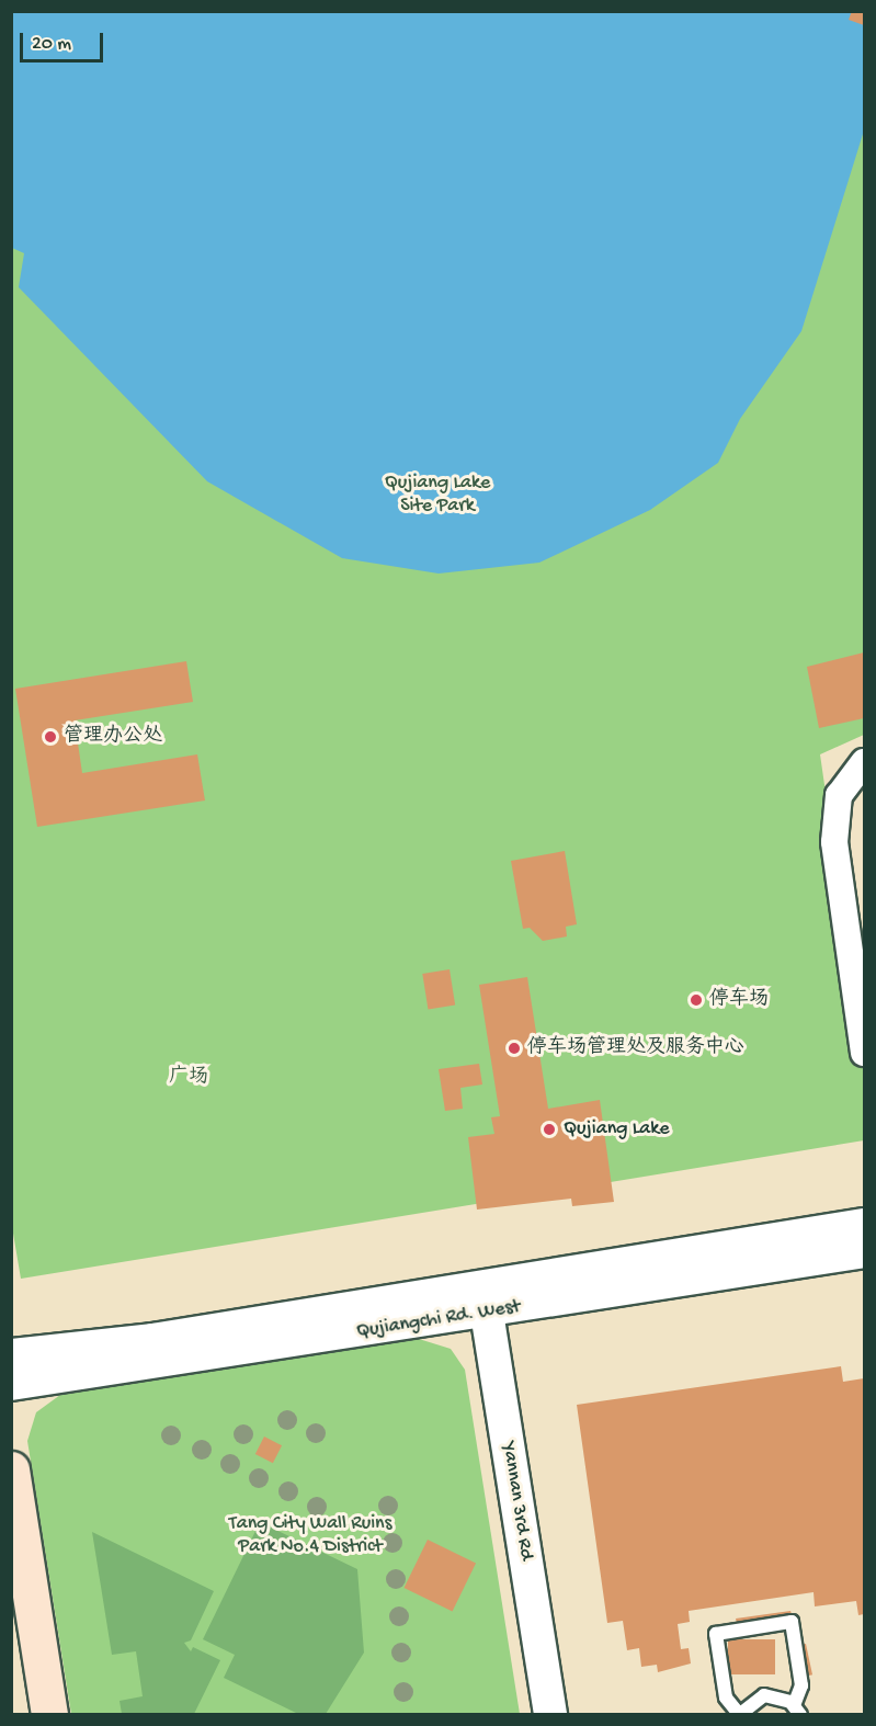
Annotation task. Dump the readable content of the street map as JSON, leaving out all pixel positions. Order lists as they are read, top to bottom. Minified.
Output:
{"streets":{"street":["Qujiangchi Rd. West","Yannan 3rd Rd"]},"crossings":[["Qujiangchi Rd. West","Yannan 3rd Rd"]],"parks":["Qujiang Lake Site Park","广场","Tang City Wall Ruins Park No.4 District"],"places":["管理办公处","停车场","停车场管理处及服务中心","Qujiang Lake"],"scale_bar":"20 m"}
